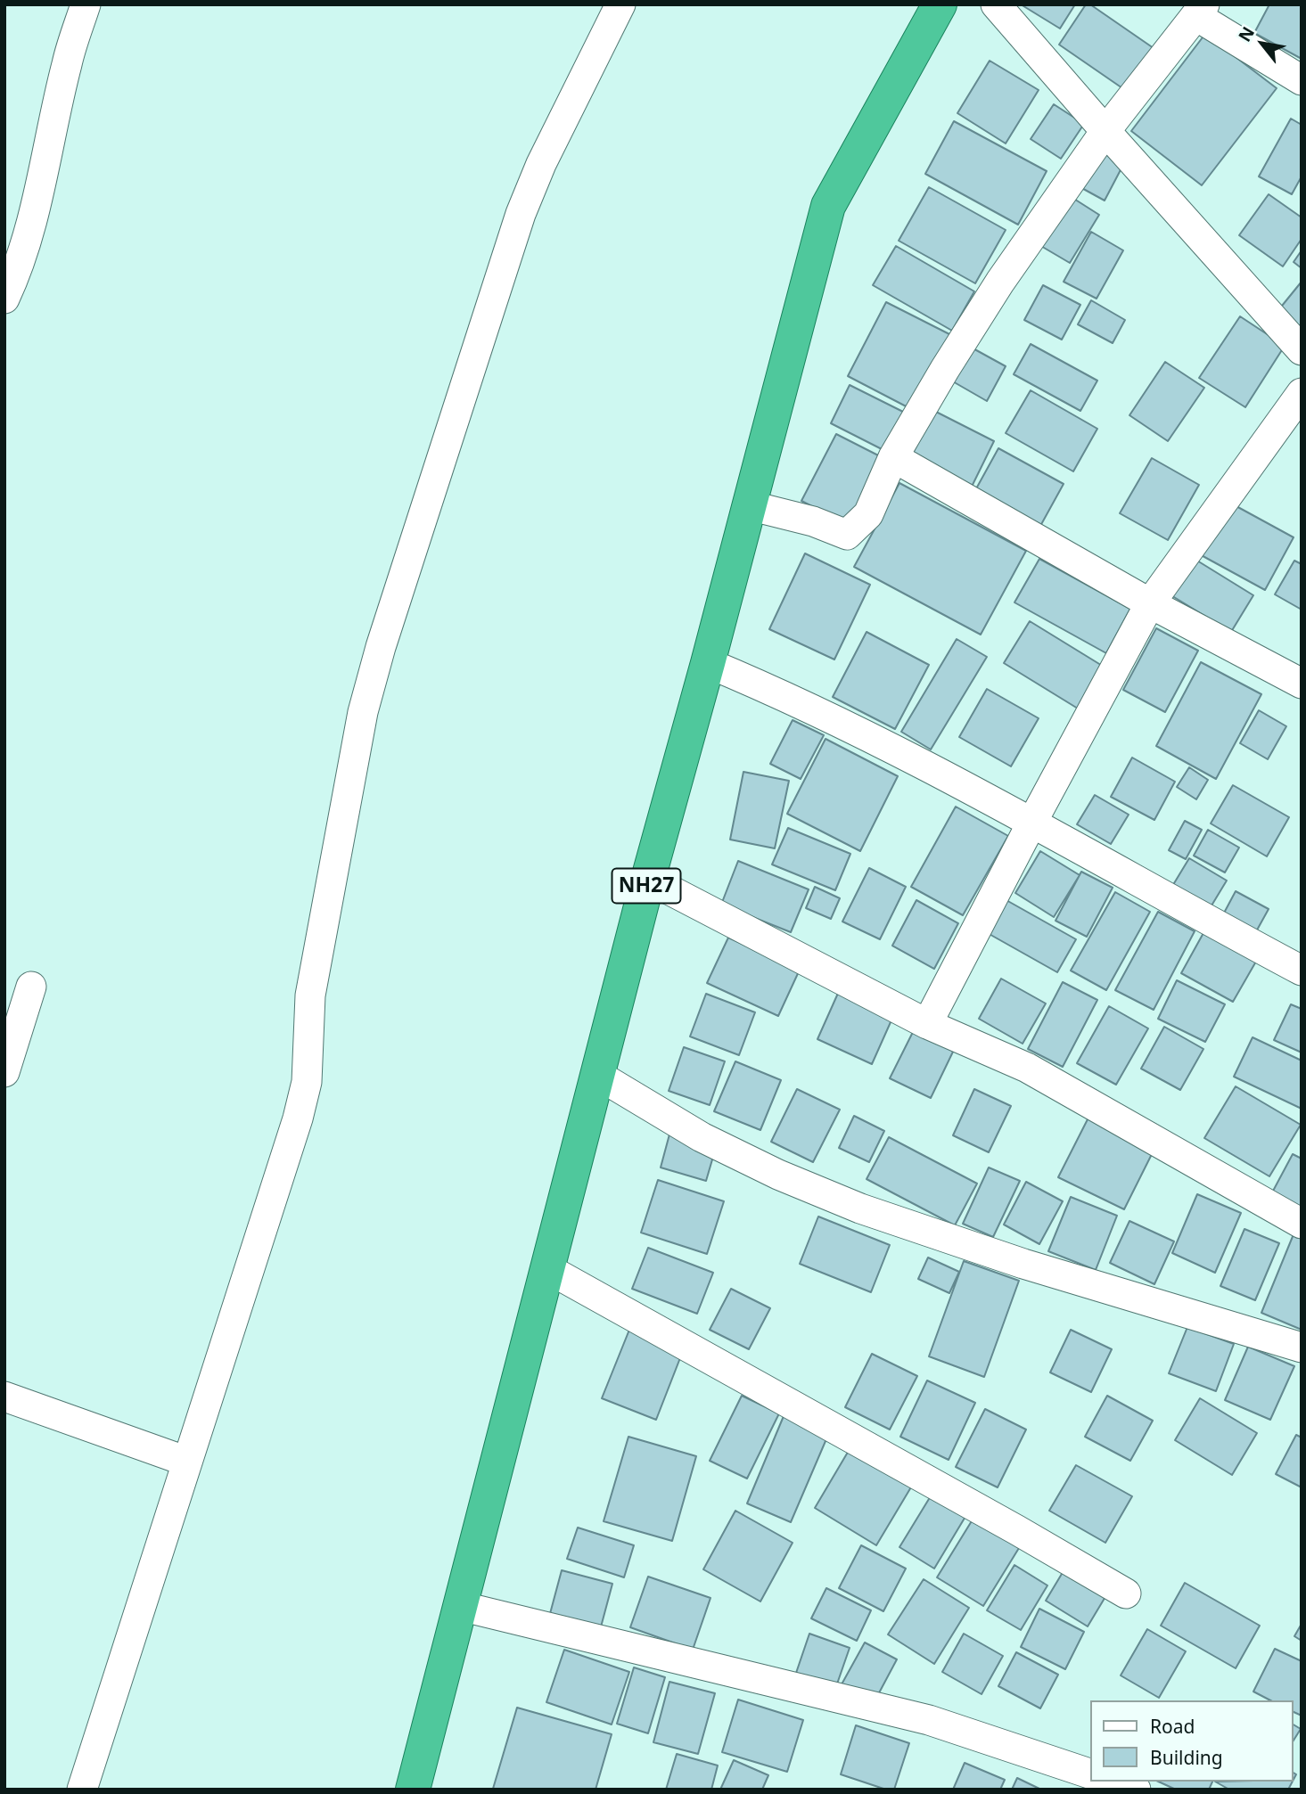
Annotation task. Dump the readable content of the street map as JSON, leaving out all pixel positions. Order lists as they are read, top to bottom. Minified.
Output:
{"streets":{"highway":["NH27"]},"legend":["Road","Building"],"north":"top left"}
